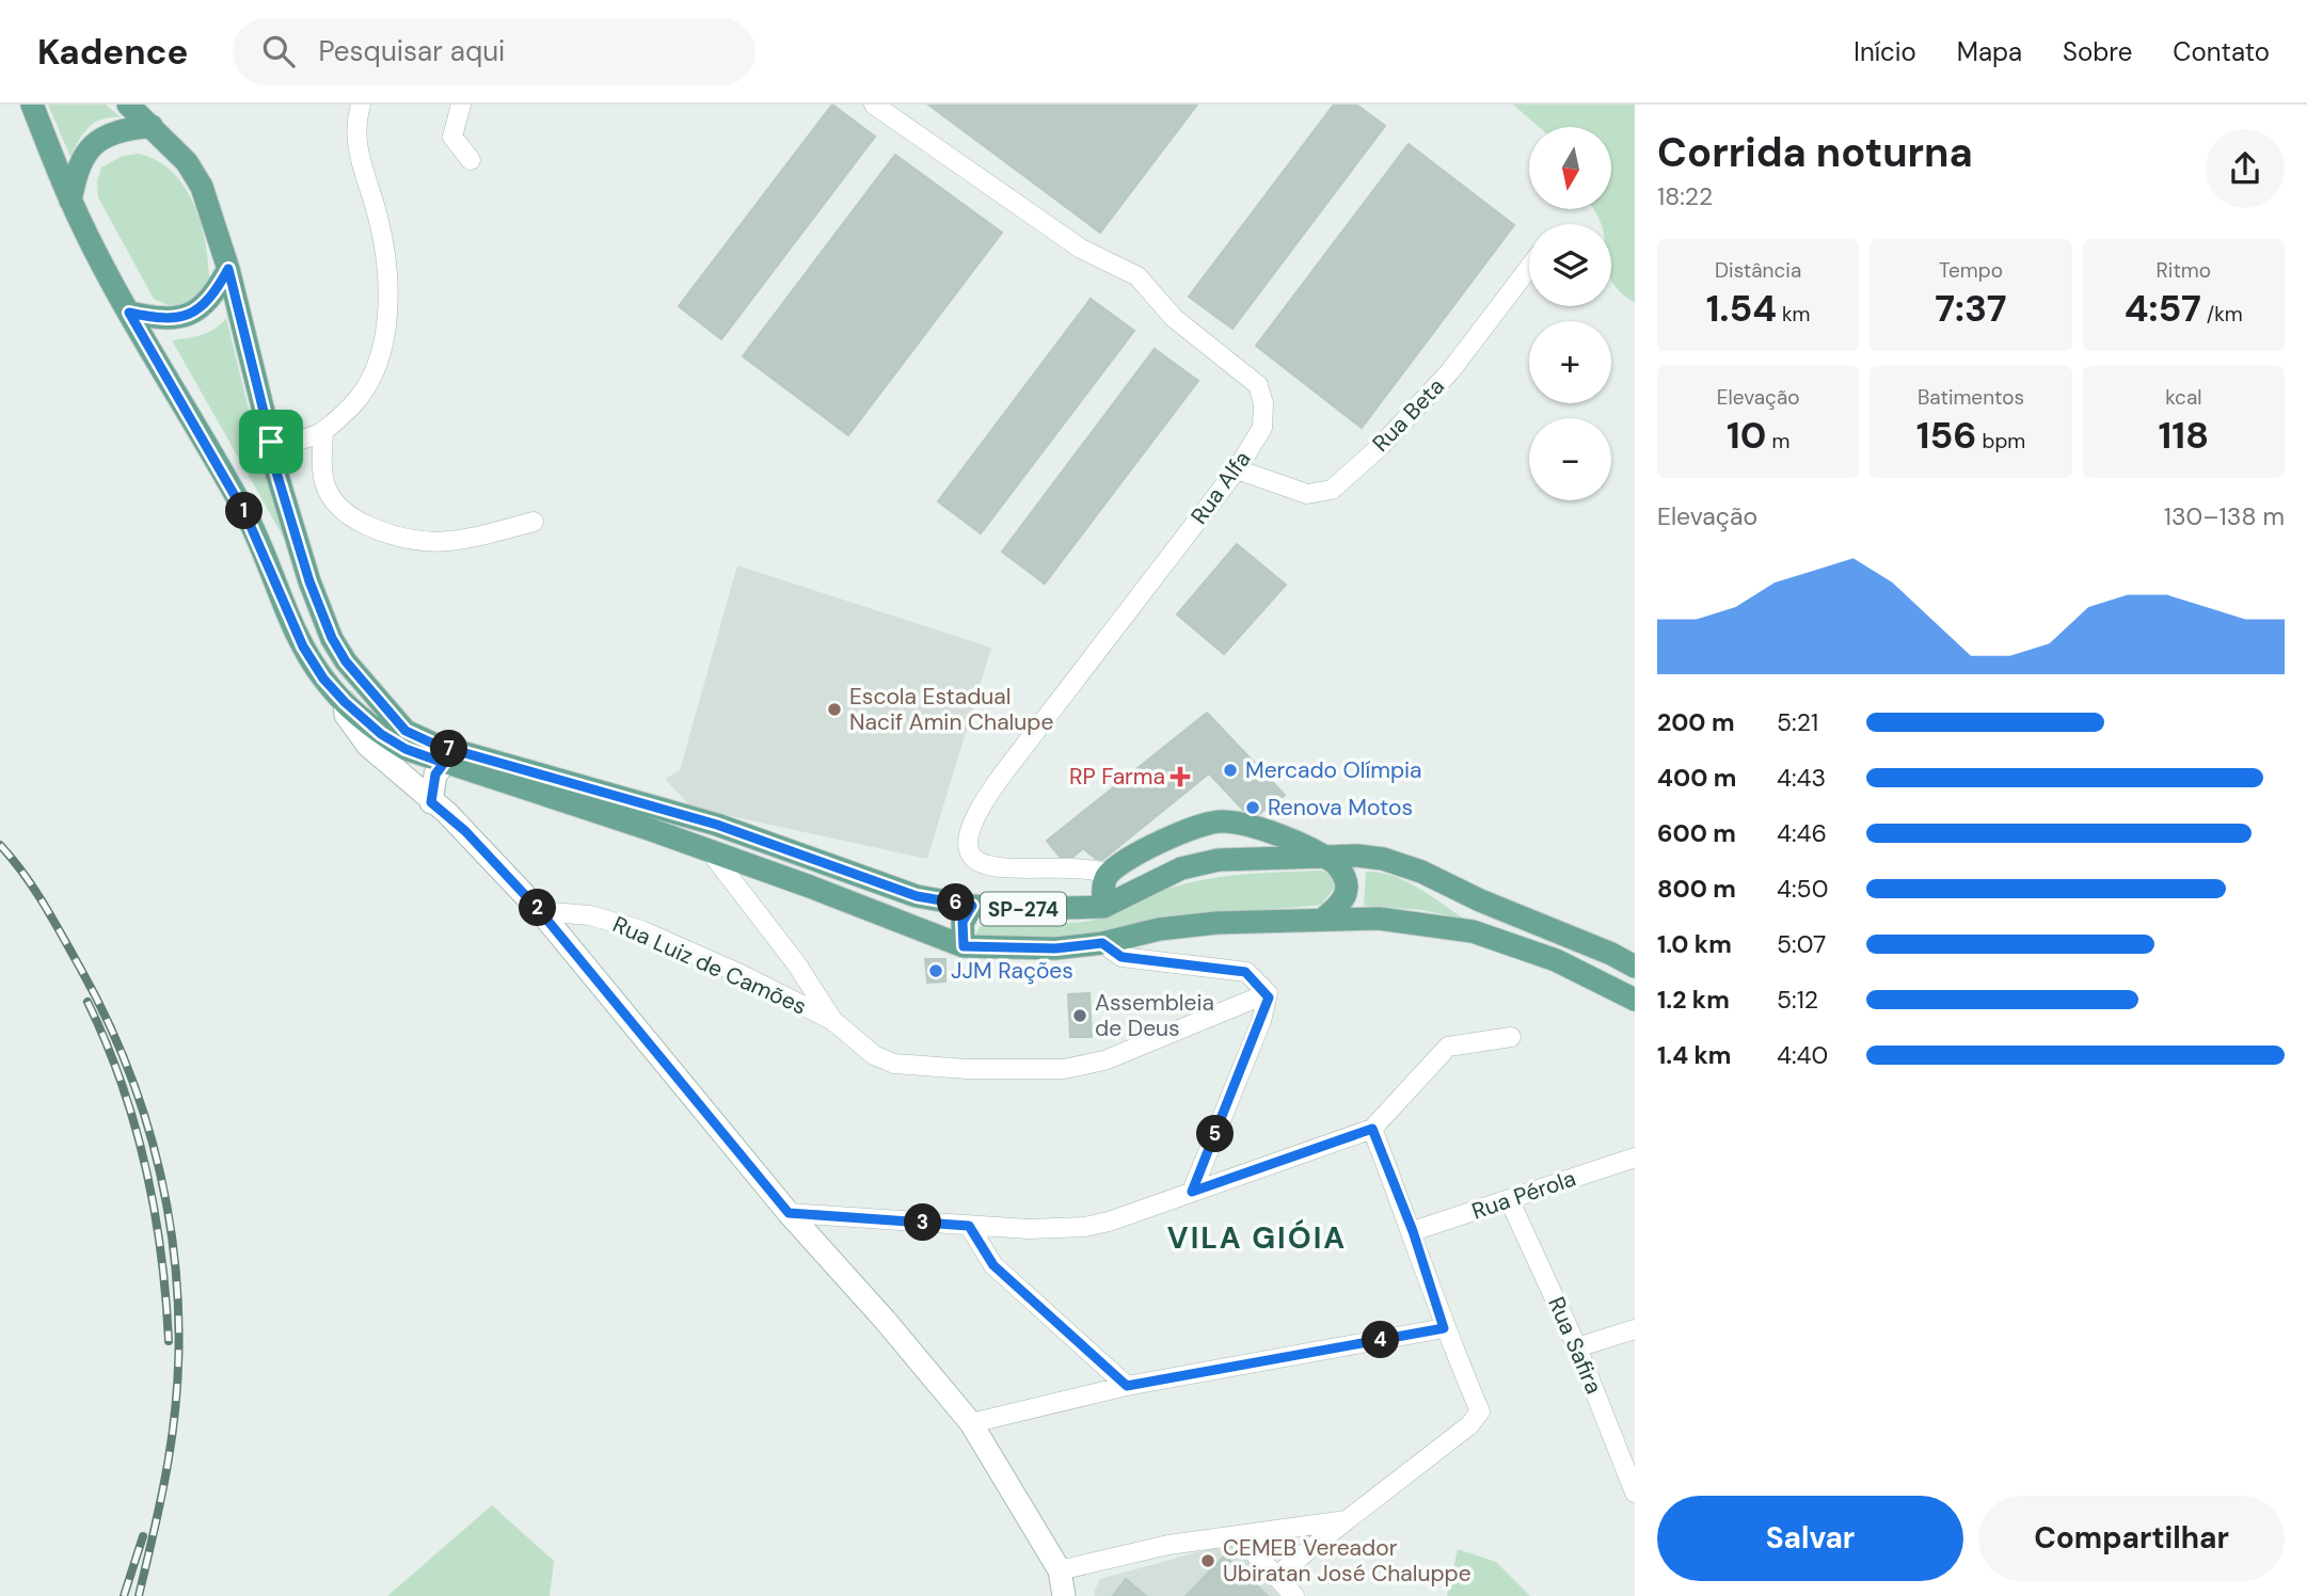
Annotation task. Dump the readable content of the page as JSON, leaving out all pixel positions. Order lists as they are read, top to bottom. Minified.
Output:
{"streets":{"main road":["SP-274"],"street":["Rua Beta","Rua Alfa","Rua Luiz de Camões","Rua Pérola","Rua Safira"]},"crossings":[["Rua Beta","Rua Alfa"],["Rua Pérola","Rua Safira"]],"districts":["VILA GIÓIA"],"places":{"other":["Escola Estadual Nacif Amin Chalupe","Mercado Olímpia","Renova Motos","JJM Rações","Assembleia de Deus","CEMEB Vereador Ubiratan José Chaluppe"],"health":["RP Farma"]},"north":"bottom","page":{"header":"Kadence","search":"Pesquisar aqui","nav":["Início","Mapa","Sobre","Contato"],"heading":["Corrida noturna","18:22"],"map_buttons":["+","−"],"stats":[["Distância","1.54 km"],["Tempo","7:37"],["Ritmo","4:57 /km"],["Elevação","10 m"],["Batimentos","156 bpm"],["kcal","118"]],"chart":["Elevação","130–138 m"],"pins":["1","7","6","2","5","3","4"],"list":[{"name":"200 m","note":"5:21"},{"name":"400 m","note":"4:43"},{"name":"600 m","note":"4:46"},{"name":"800 m","note":"4:50"},{"name":"1.0 km","note":"5:07"},{"name":"1.2 km","note":"5:12"},{"name":"1.4 km","note":"4:40"}],"buttons":["Salvar","Compartilhar"]}}
